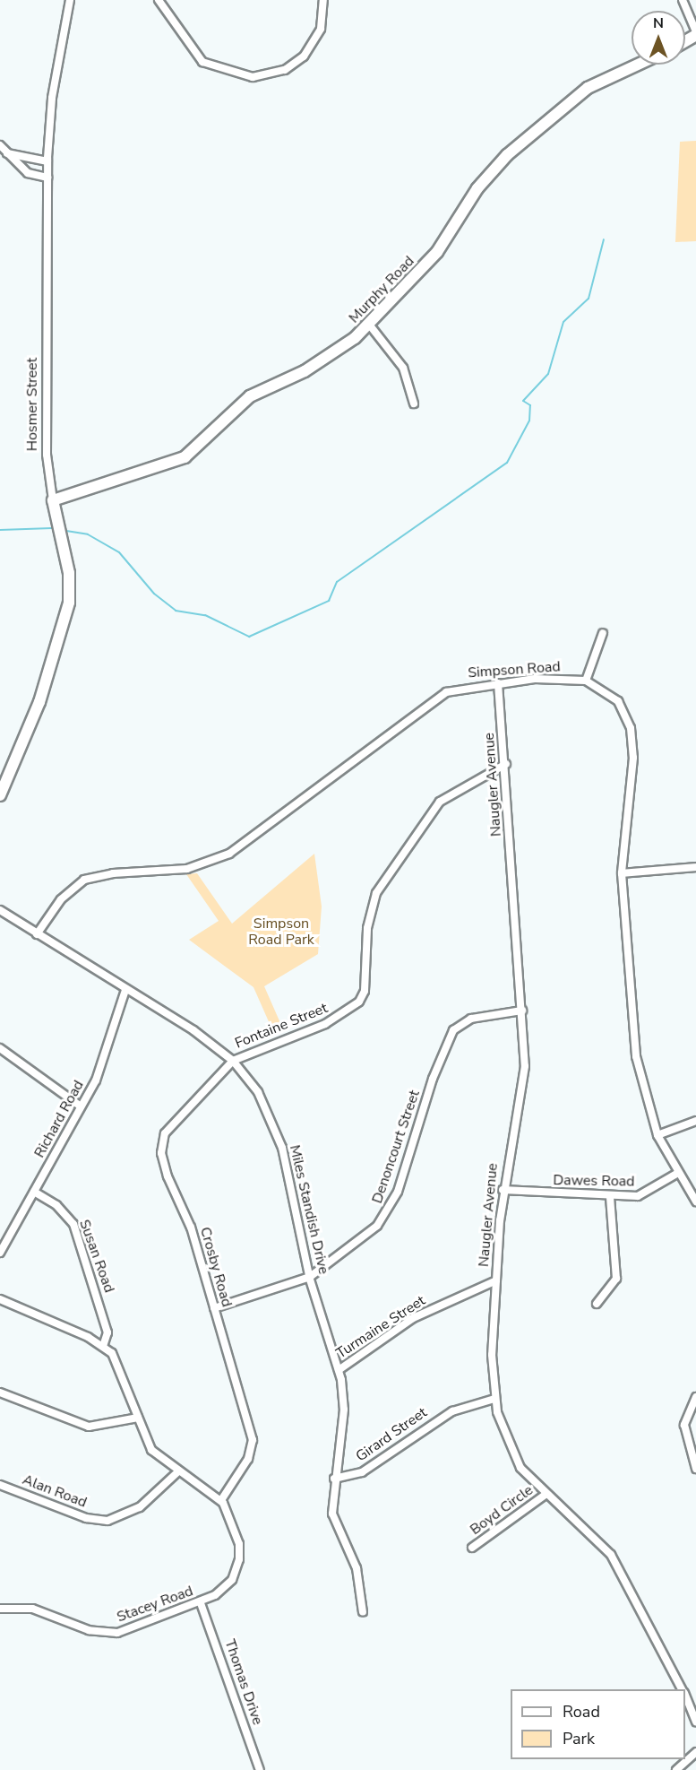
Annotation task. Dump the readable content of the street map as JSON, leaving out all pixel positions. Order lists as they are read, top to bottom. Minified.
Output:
{"streets":{"street":["Murphy Road","Hosmer Street","Simpson Road","Naugler Avenue","Fontaine Street","Richard Road","Denoncourt Street","Dawes Road","Miles Standish Drive","Susan Road","Crosby Road","Turmaine Street","Girard Street","Alan Road","Boyd Circle","Stacey Road","Thomas Drive"]},"crossings":[["Murphy Road","Hosmer Street"],["Simpson Road","Naugler Avenue"],["Simpson Road","Miles Standish Drive"],["Naugler Avenue","Fontaine Street"],["Naugler Avenue","Denoncourt Street"],["Naugler Avenue","Dawes Road"],["Naugler Avenue","Turmaine Street"],["Naugler Avenue","Girard Street"],["Naugler Avenue","Boyd Circle"],["Fontaine Street","Miles Standish Drive"],["Fontaine Street","Crosby Road"],["Richard Road","Miles Standish Drive"],["Richard Road","Susan Road"],["Denoncourt Street","Miles Standish Drive"],["Denoncourt Street","Crosby Road"],["Miles Standish Drive","Crosby Road"],["Miles Standish Drive","Turmaine Street"],["Miles Standish Drive","Girard Street"],["Crosby Road","Stacey Road"],["Stacey Road","Thomas Drive"]],"parks":["Simpson Road Park"],"legend":["Road","Park"],"north":"top"}
